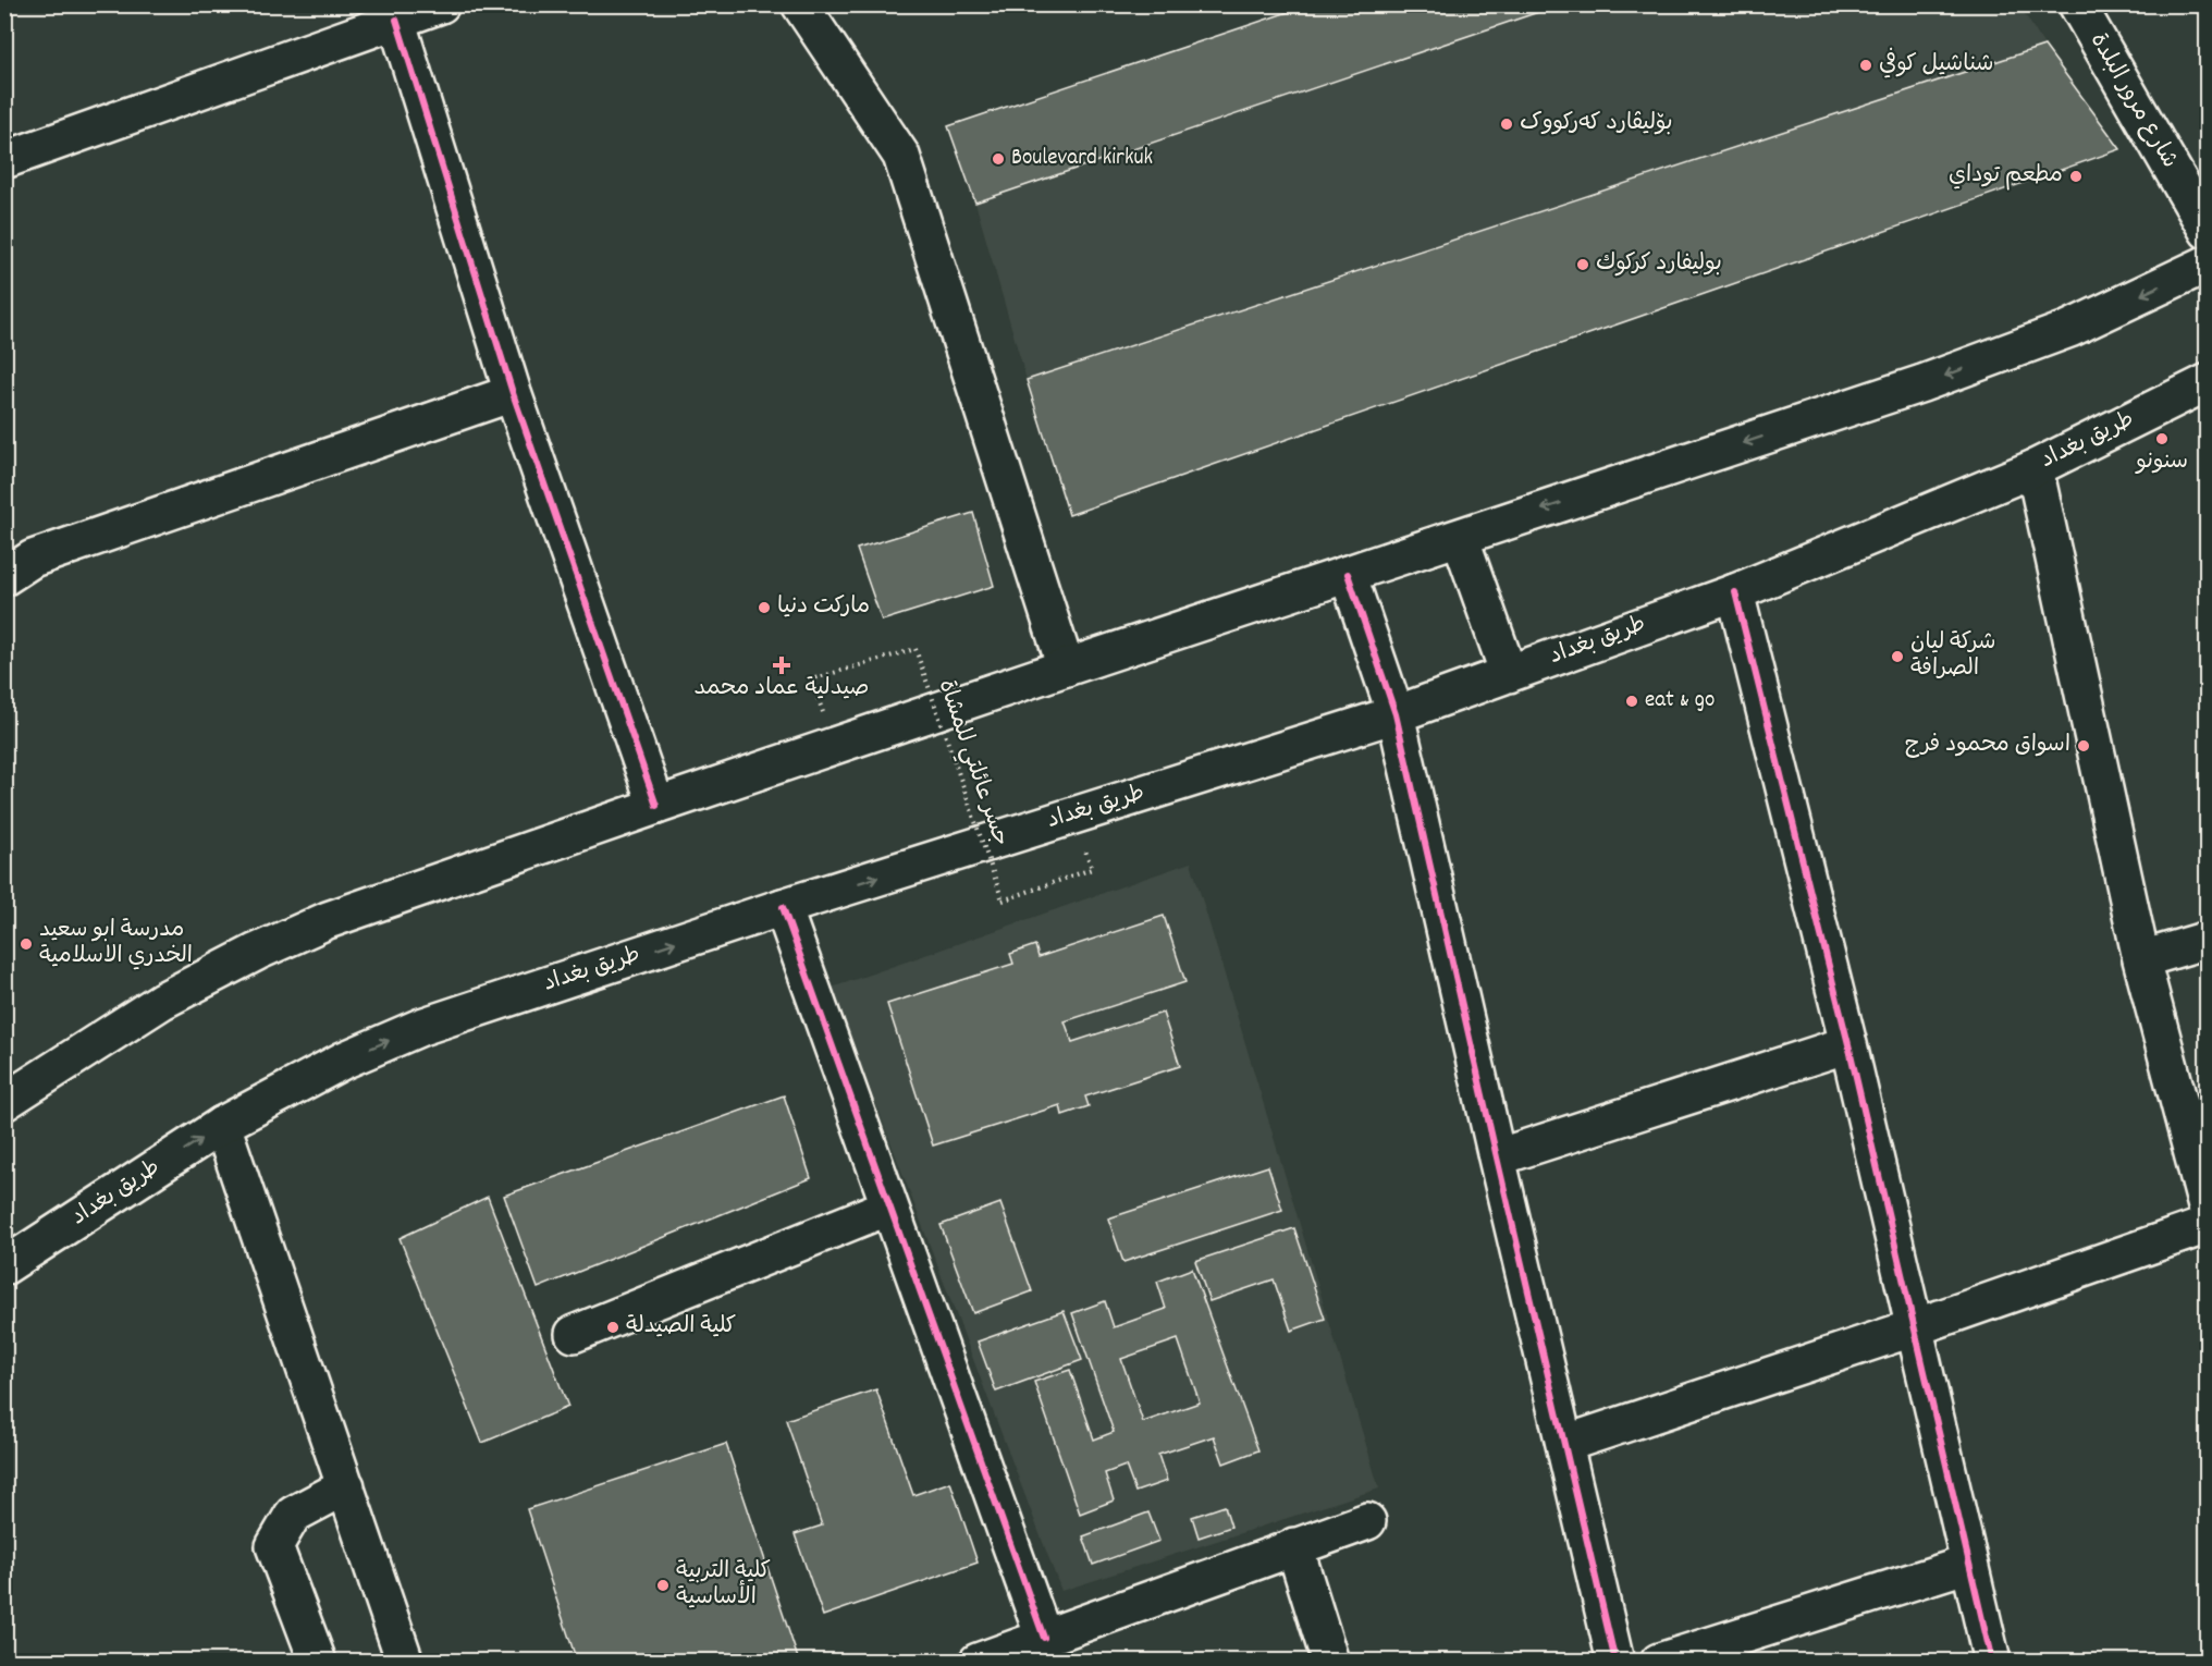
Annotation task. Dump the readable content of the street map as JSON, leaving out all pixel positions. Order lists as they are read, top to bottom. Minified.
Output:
{"streets":{"street":["شارع مرور البلدة","طريق بغداد"],"path":["جسر عائلتي للمشاة"]},"places":{"other":["شناشيل كوفي","بۆلیڤارد کەرکووک","Boulevard kirkuk","مطعم توداي","بوليفارد كركوك","سنونو","ماركت دنيا","شركة ليان الصرافة","eat & go","اسواق محمود فرج","مدرسة ابو سعيد الخدري الاسلامية","كلية الصيدلة","كلية التربية الأساسية"],"health":["صيدلية عماد محمد"]}}
